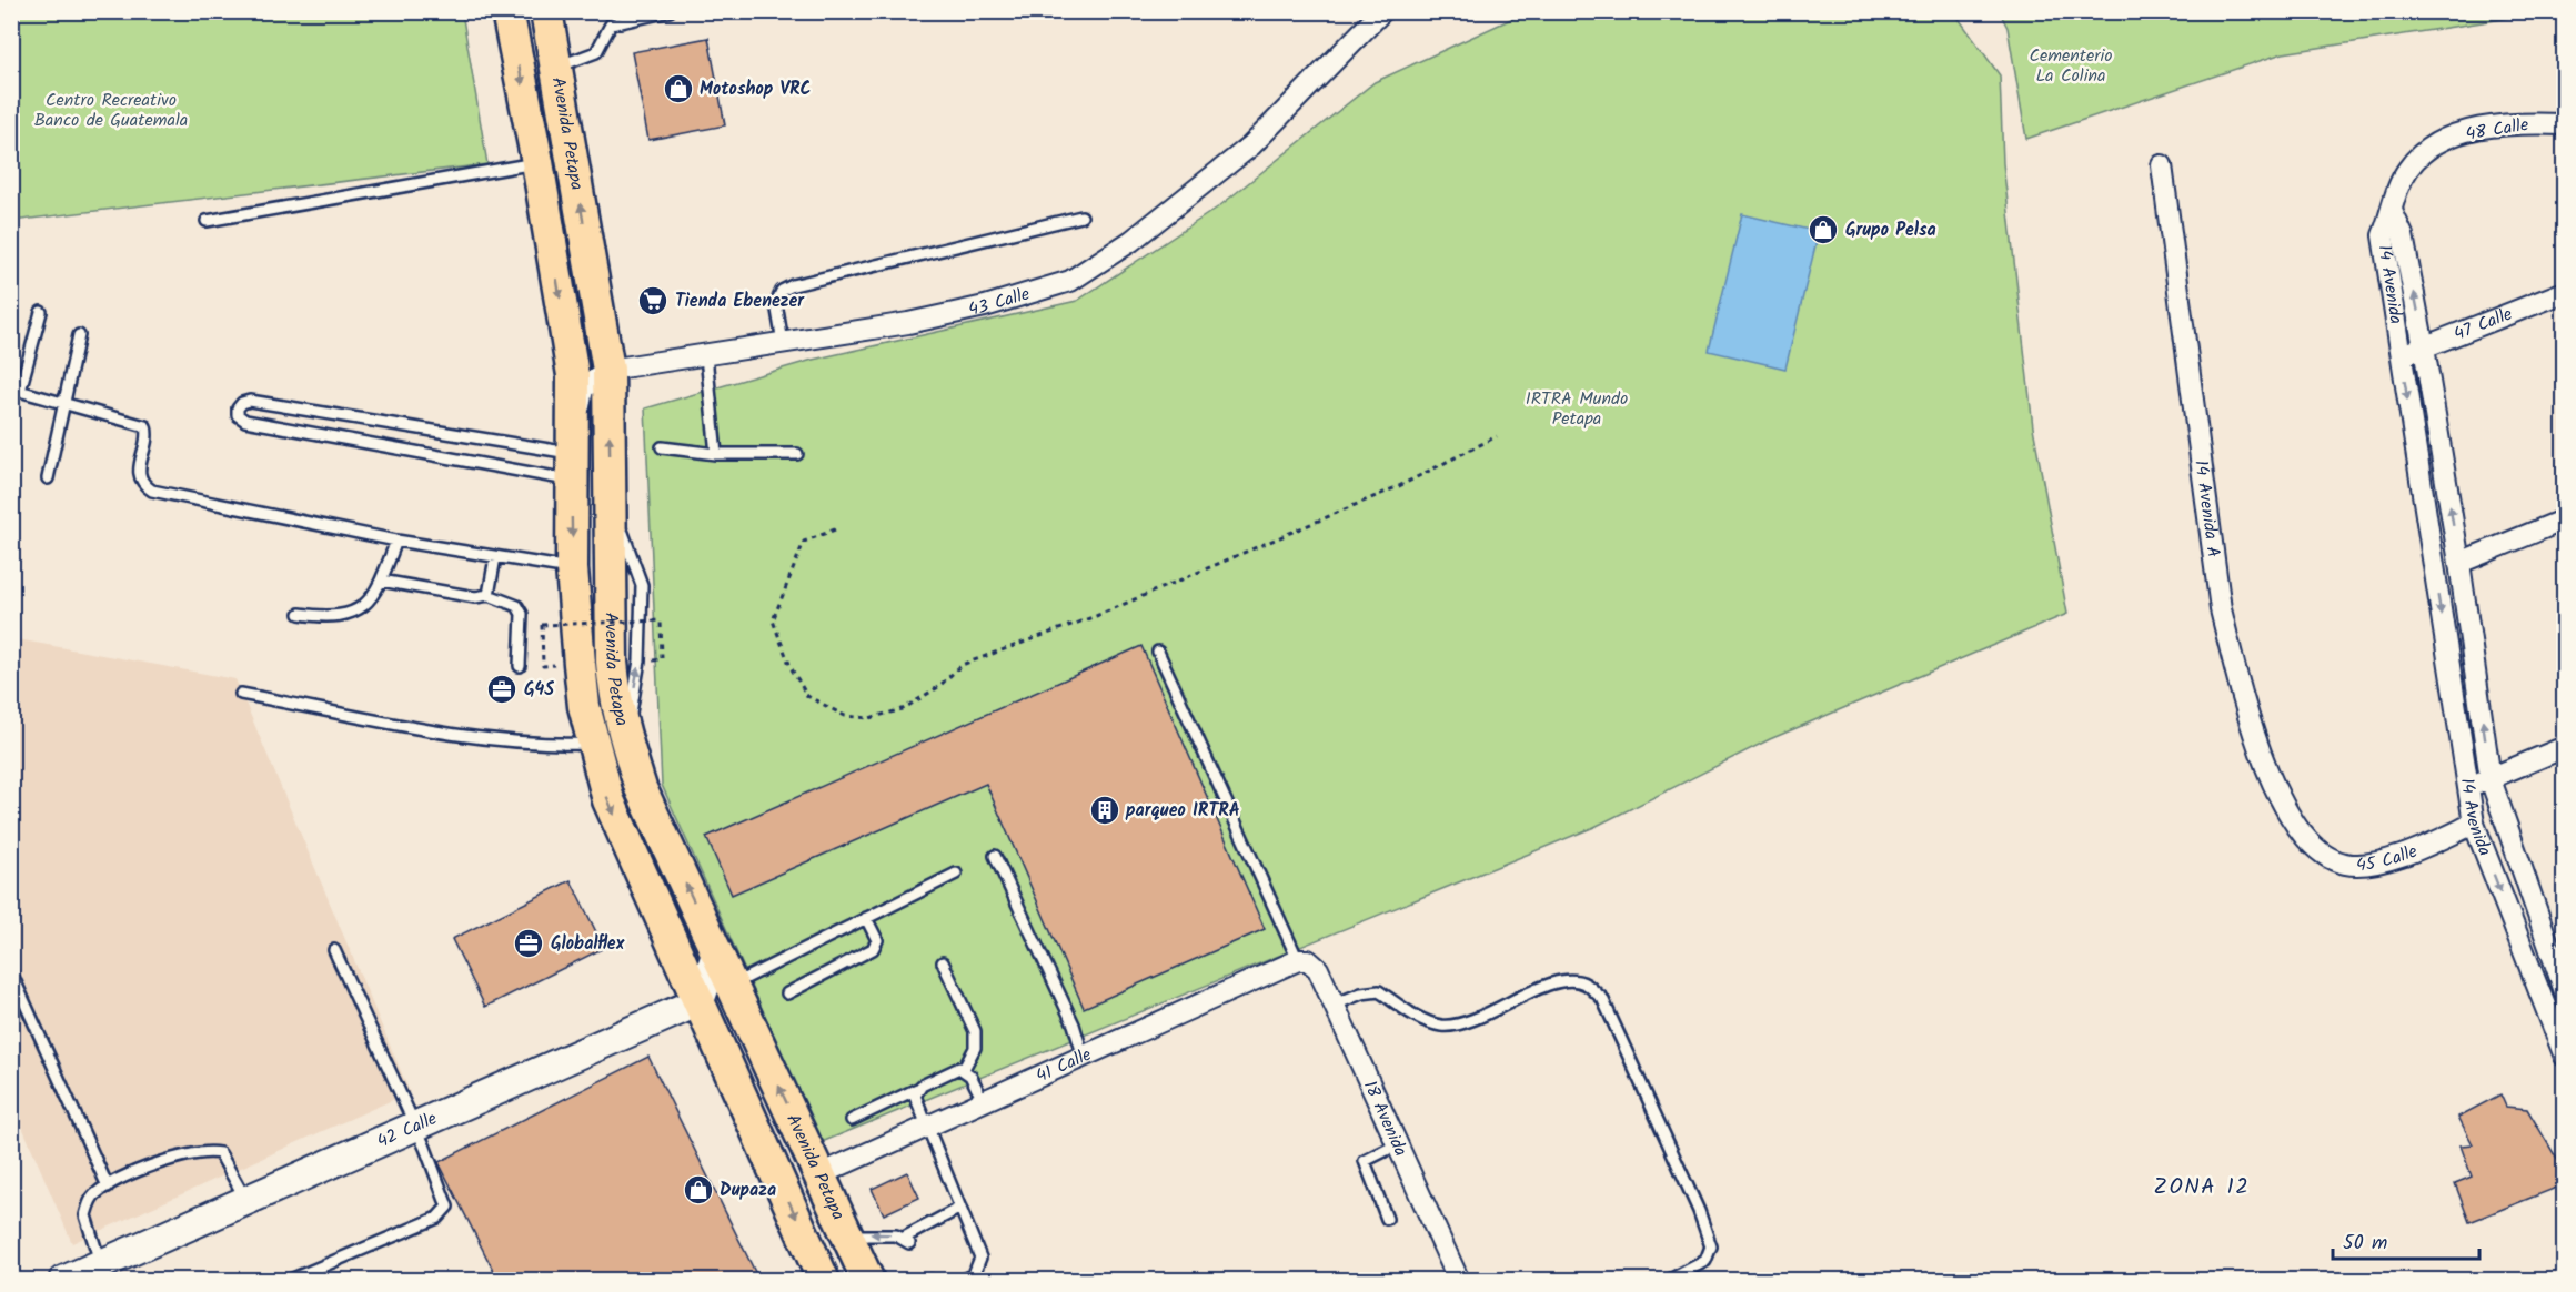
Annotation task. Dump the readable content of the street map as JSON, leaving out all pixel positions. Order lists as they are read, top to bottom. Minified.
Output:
{"streets":{"main road":["Avenida Petapa"],"street":["48 Calle","14 Avenida","43 Calle","47 Calle","14 Avenida A","45 Calle","41 Calle","18 Avenida","42 Calle"]},"crossings":[["48 Calle","14 Avenida"],["Avenida Petapa","43 Calle"],["Avenida Petapa","41 Calle"],["Avenida Petapa","42 Calle"],["14 Avenida","47 Calle"],["14 Avenida","45 Calle"],["14 Avenida A","45 Calle"],["41 Calle","18 Avenida"]],"districts":["ZONA 12"],"parks":["Cementerio La Colina","Centro Recreativo Banco de Guatemala","IRTRA Mundo Petapa"],"places":{"shop":["Motoshop VRC","Grupo Pelsa","Dupaza"],"supermarket":["Tienda Ebenezer"],"office":["G4S","Globalflex"],"building":["parqueo IRTRA"]},"scale_bar":"50 m"}
